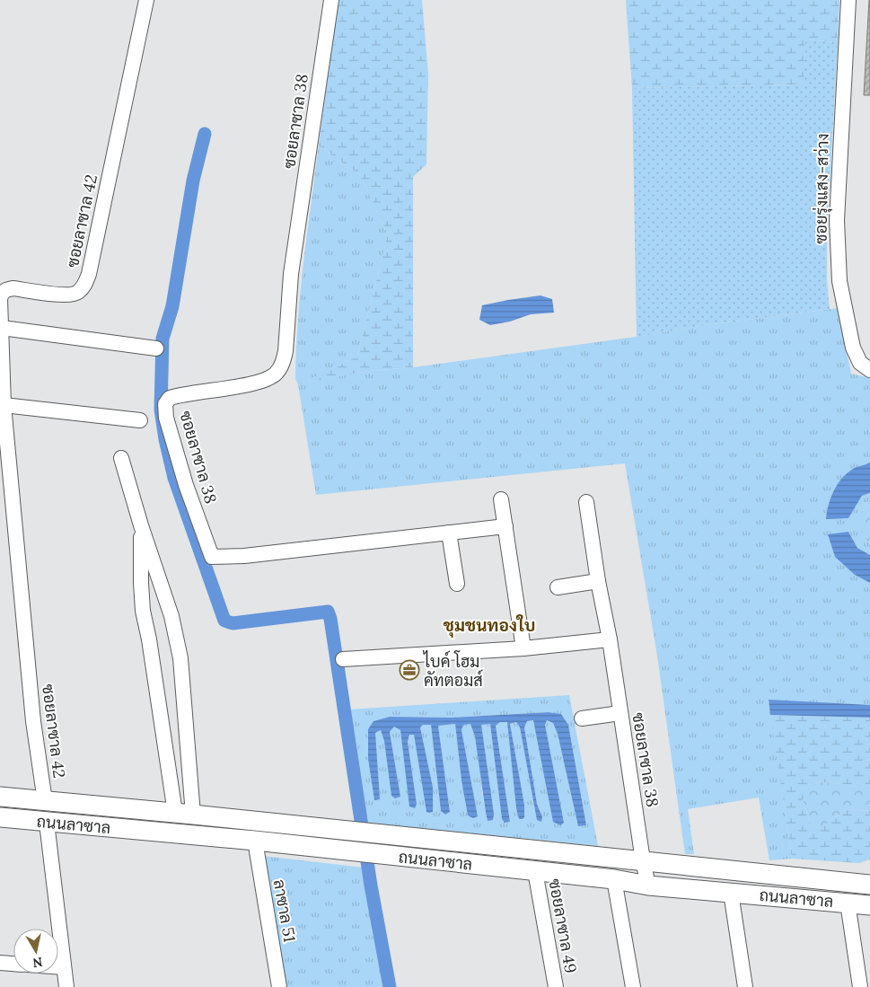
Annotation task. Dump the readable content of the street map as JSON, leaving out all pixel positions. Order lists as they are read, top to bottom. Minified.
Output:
{"streets":{"street":["ซอยลาซาล 38","ซอยรุ่งแสง-สว่าง","ซอยลาซาล 42","ถนนลาซาล","ลาซาล 51","ซอยลาซาล 49"]},"crossings":[["ซอยลาซาล 38","ถนนลาซาล"],["ซอยลาซาล 42","ถนนลาซาล"],["ถนนลาซาล","ลาซาล 51"],["ถนนลาซาล","ซอยลาซาล 49"]],"districts":["ชุมชนทองใบ"],"places":{"office":["ไบค์ โฮม คัทตอมส์"]},"north":"bottom"}
